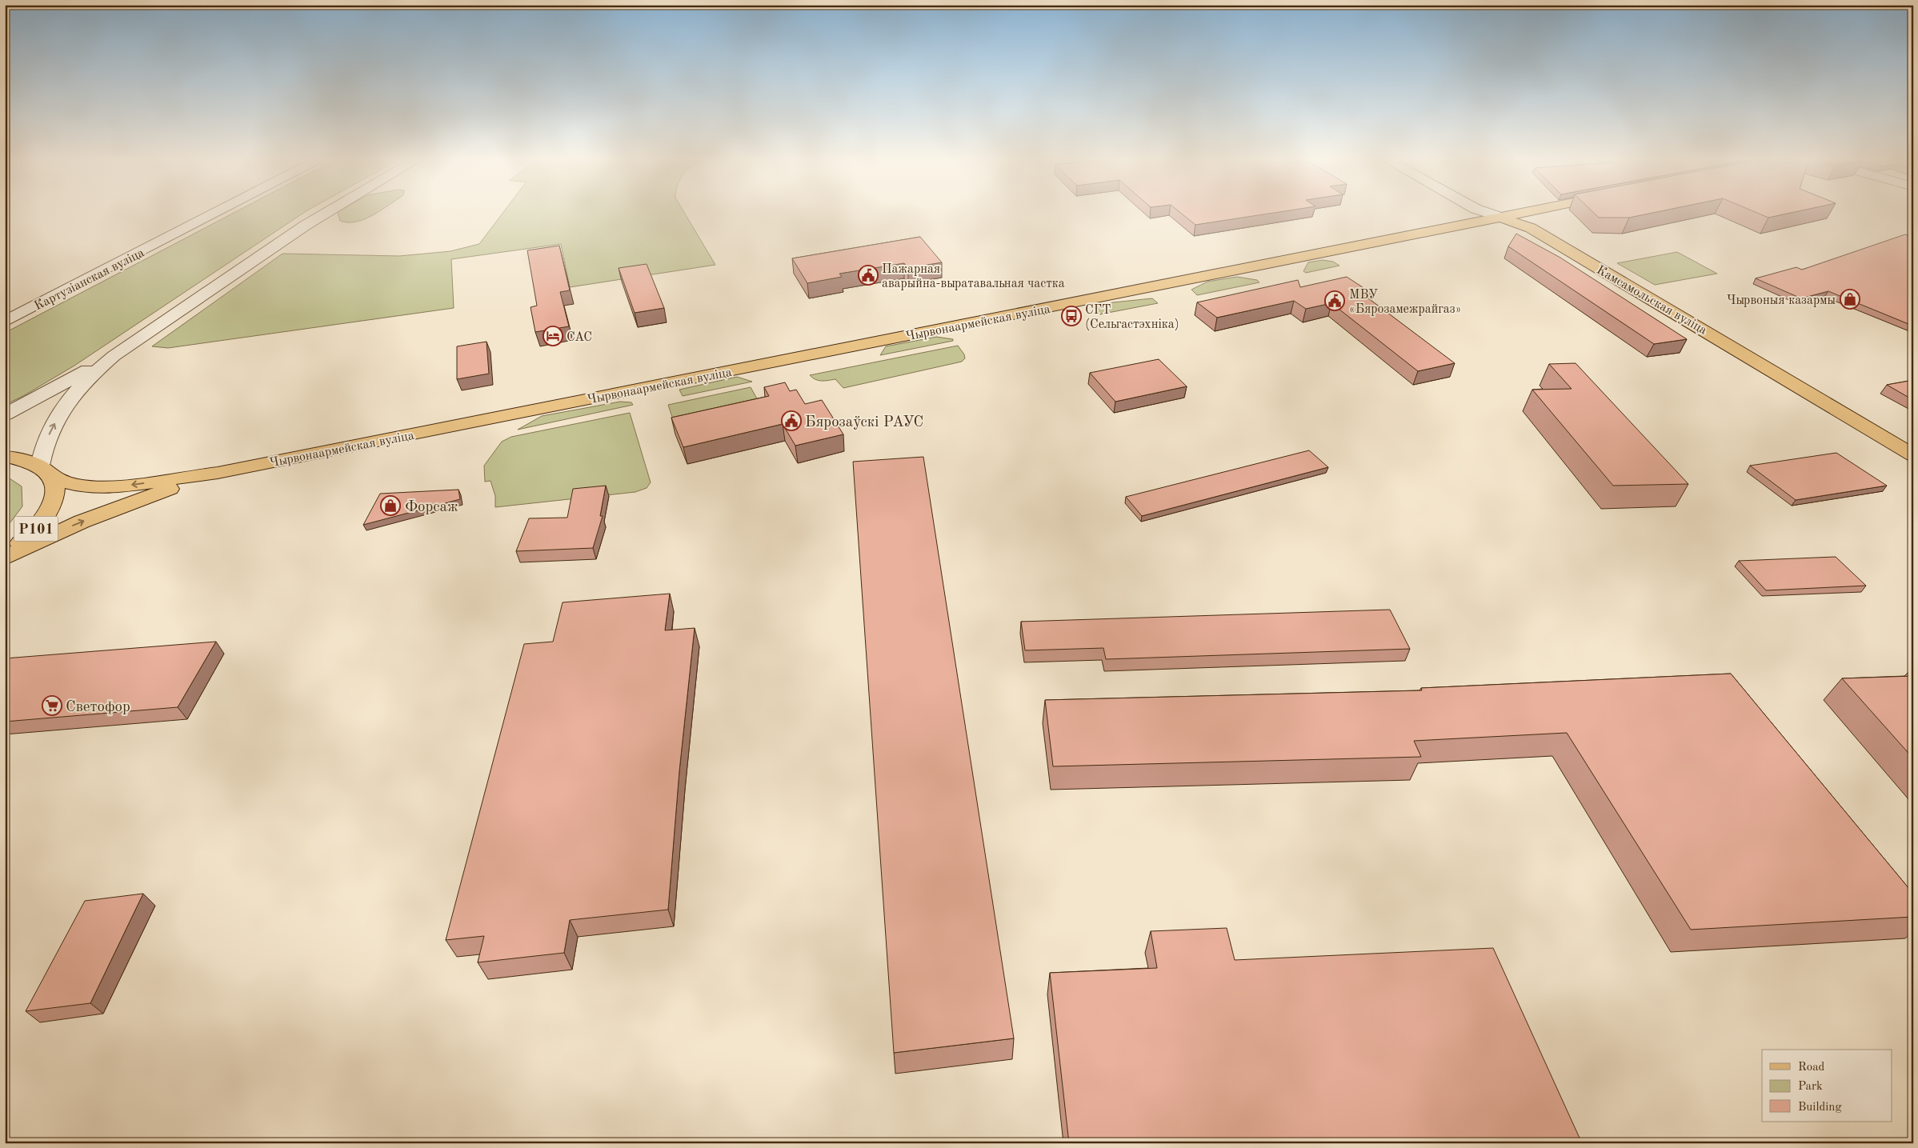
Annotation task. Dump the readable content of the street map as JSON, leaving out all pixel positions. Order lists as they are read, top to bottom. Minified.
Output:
{"streets":{"main road":["Камсамольская вуліца","Чырвонаармейская вуліца","Р101"],"street":["Картузіанская вуліца"]},"crossings":[["Камсамольская вуліца","Чырвонаармейская вуліца"],["Чырвонаармейская вуліца","Р101"]],"places":{"public building":["Пажарная аварыйна-выратавальная частка","МВУ «Бярозамежрайгаз»","Бярозаўскі РАУС"],"shop":["Чырвоныя казармы","Форсаж"],"bus stop":["СГТ (Сельгастэхніка)"],"hotel":["САС"],"supermarket":["Светофор"]},"legend":["Road","Park","Building"]}
